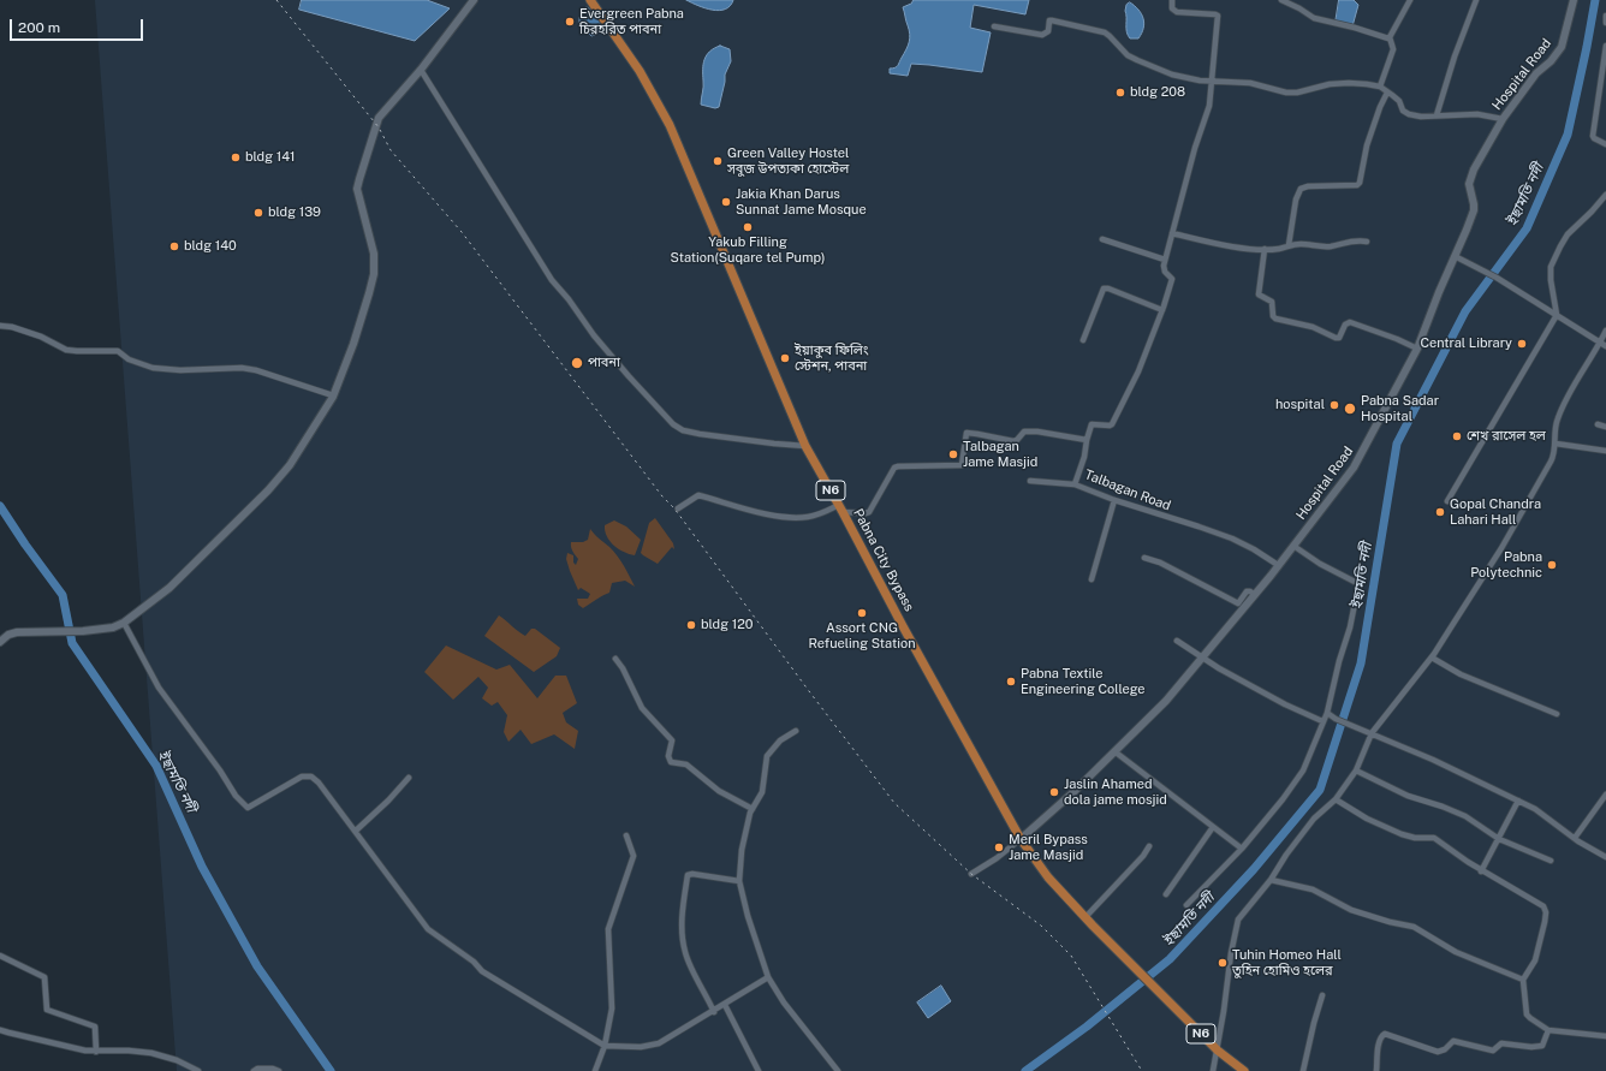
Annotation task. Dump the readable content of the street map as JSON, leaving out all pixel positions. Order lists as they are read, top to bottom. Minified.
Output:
{"streets":{"highway":["N6","Pabna City Bypass"],"main road":["Hospital Road"],"street":["Talbagan Road"]},"crossings":[["Hospital Road","Talbagan Road"],["Hospital Road","Pabna City Bypass"],["N6","Pabna City Bypass"]],"water":["ইছামতি নদী"],"places":["Evergreen Pabna চিরহরিত পাবনা","bldg 208","bldg 141","Green Valley Hostel সবুজ উপত্যকা হোস্টেল","Jakia Khan Darus Sunnat Jame Mosque","bldg 139","Yakub Filling Station(Suqare tel Pump)","bldg 140","Central Library","ইয়াকুব ফিলিং স্টেশন, পাবনা","পাবনা","hospital","Pabna Sadar Hospital","শেখ রাসেল হল","Talbagan Jame Masjid","Gopal Chandra Lahari Hall","Pabna Polytechnic","Assort CNG Refueling Station","bldg 120","Pabna Textile Engineering College","Jaslin Ahamed dola jame mosjid","Meril Bypass Jame Masjid","Tuhin Homeo Hall তুহিন হোমিও হলের"],"scale_bar":"200 m"}
